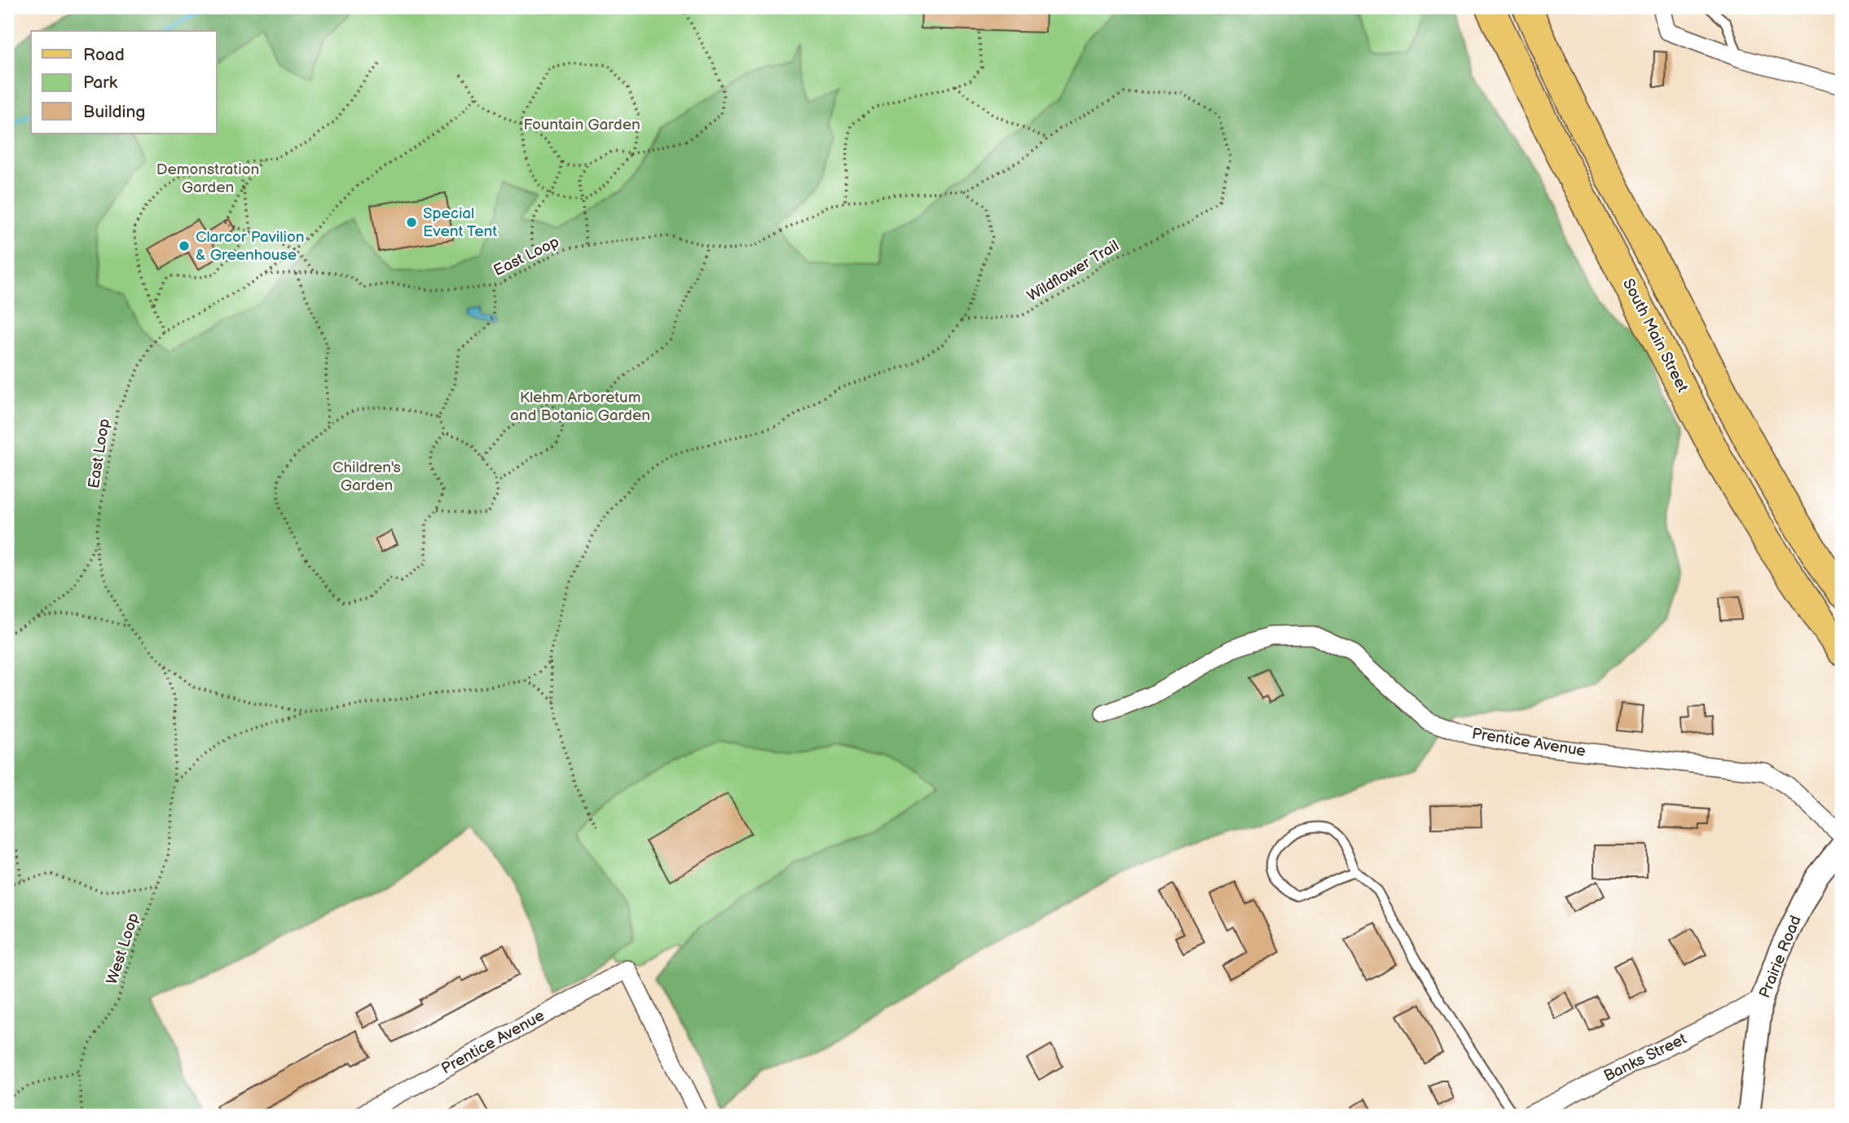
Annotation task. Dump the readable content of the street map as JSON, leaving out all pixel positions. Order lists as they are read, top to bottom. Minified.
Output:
{"streets":{"main road":["South Main Street"],"street":["Prentice Avenue","Prairie Road","Banks Street"],"path":["East Loop","Wildflower Trail","West Loop"]},"crossings":[["East Loop","Wildflower Trail"],["East Loop","West Loop"],["Prairie Road","Banks Street"]],"parks":["Fountain Garden","Demonstration Garden","Klehm Arboretum and Botanic Garden","Children's Garden"],"places":["Special Event Tent","Clarcor Pavilion & Greenhouse"],"legend":["Road","Park","Building"]}
